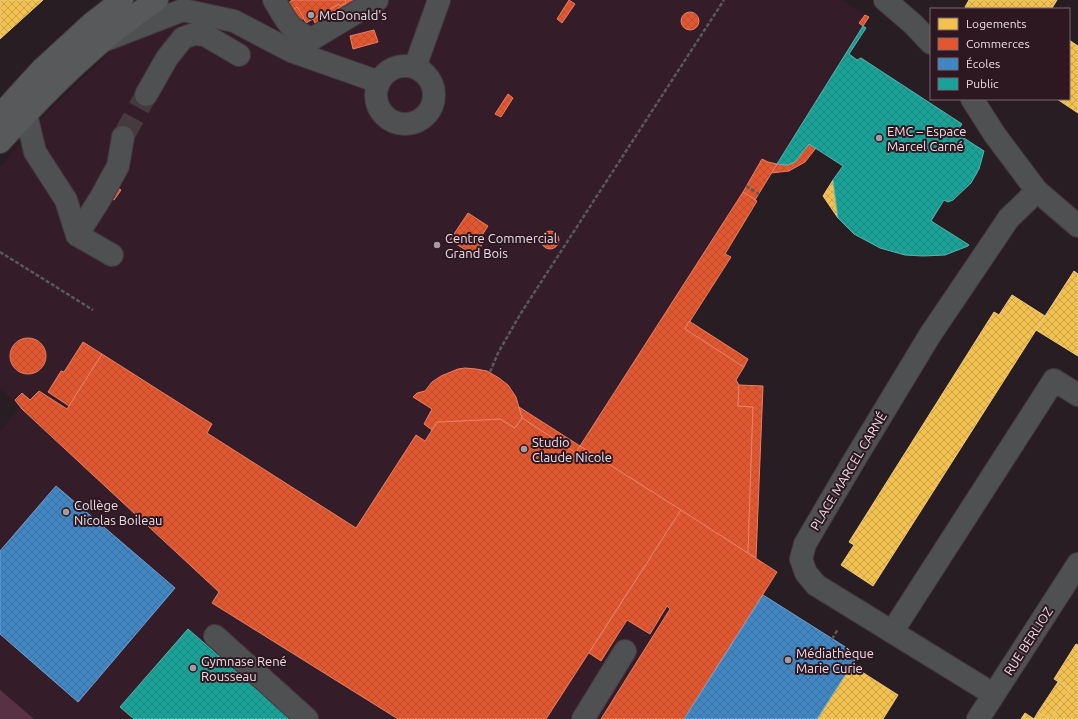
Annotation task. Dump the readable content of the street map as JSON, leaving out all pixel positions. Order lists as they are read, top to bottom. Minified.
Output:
{"streets":{"street":["PLACE MARCEL CARNÉ","RUE BERLIOZ"]},"crossings":[["PLACE MARCEL CARNÉ","RUE BERLIOZ"]],"places":["McDonald's","EMC – Espace Marcel Carné","Centre Commercial Grand Bois","Studio Claude Nicole","Collège Nicolas Boileau","Médiathèque Marie Curie","Gymnase René Rousseau"],"legend":["Logements","Commerces","Écoles","Public"]}
